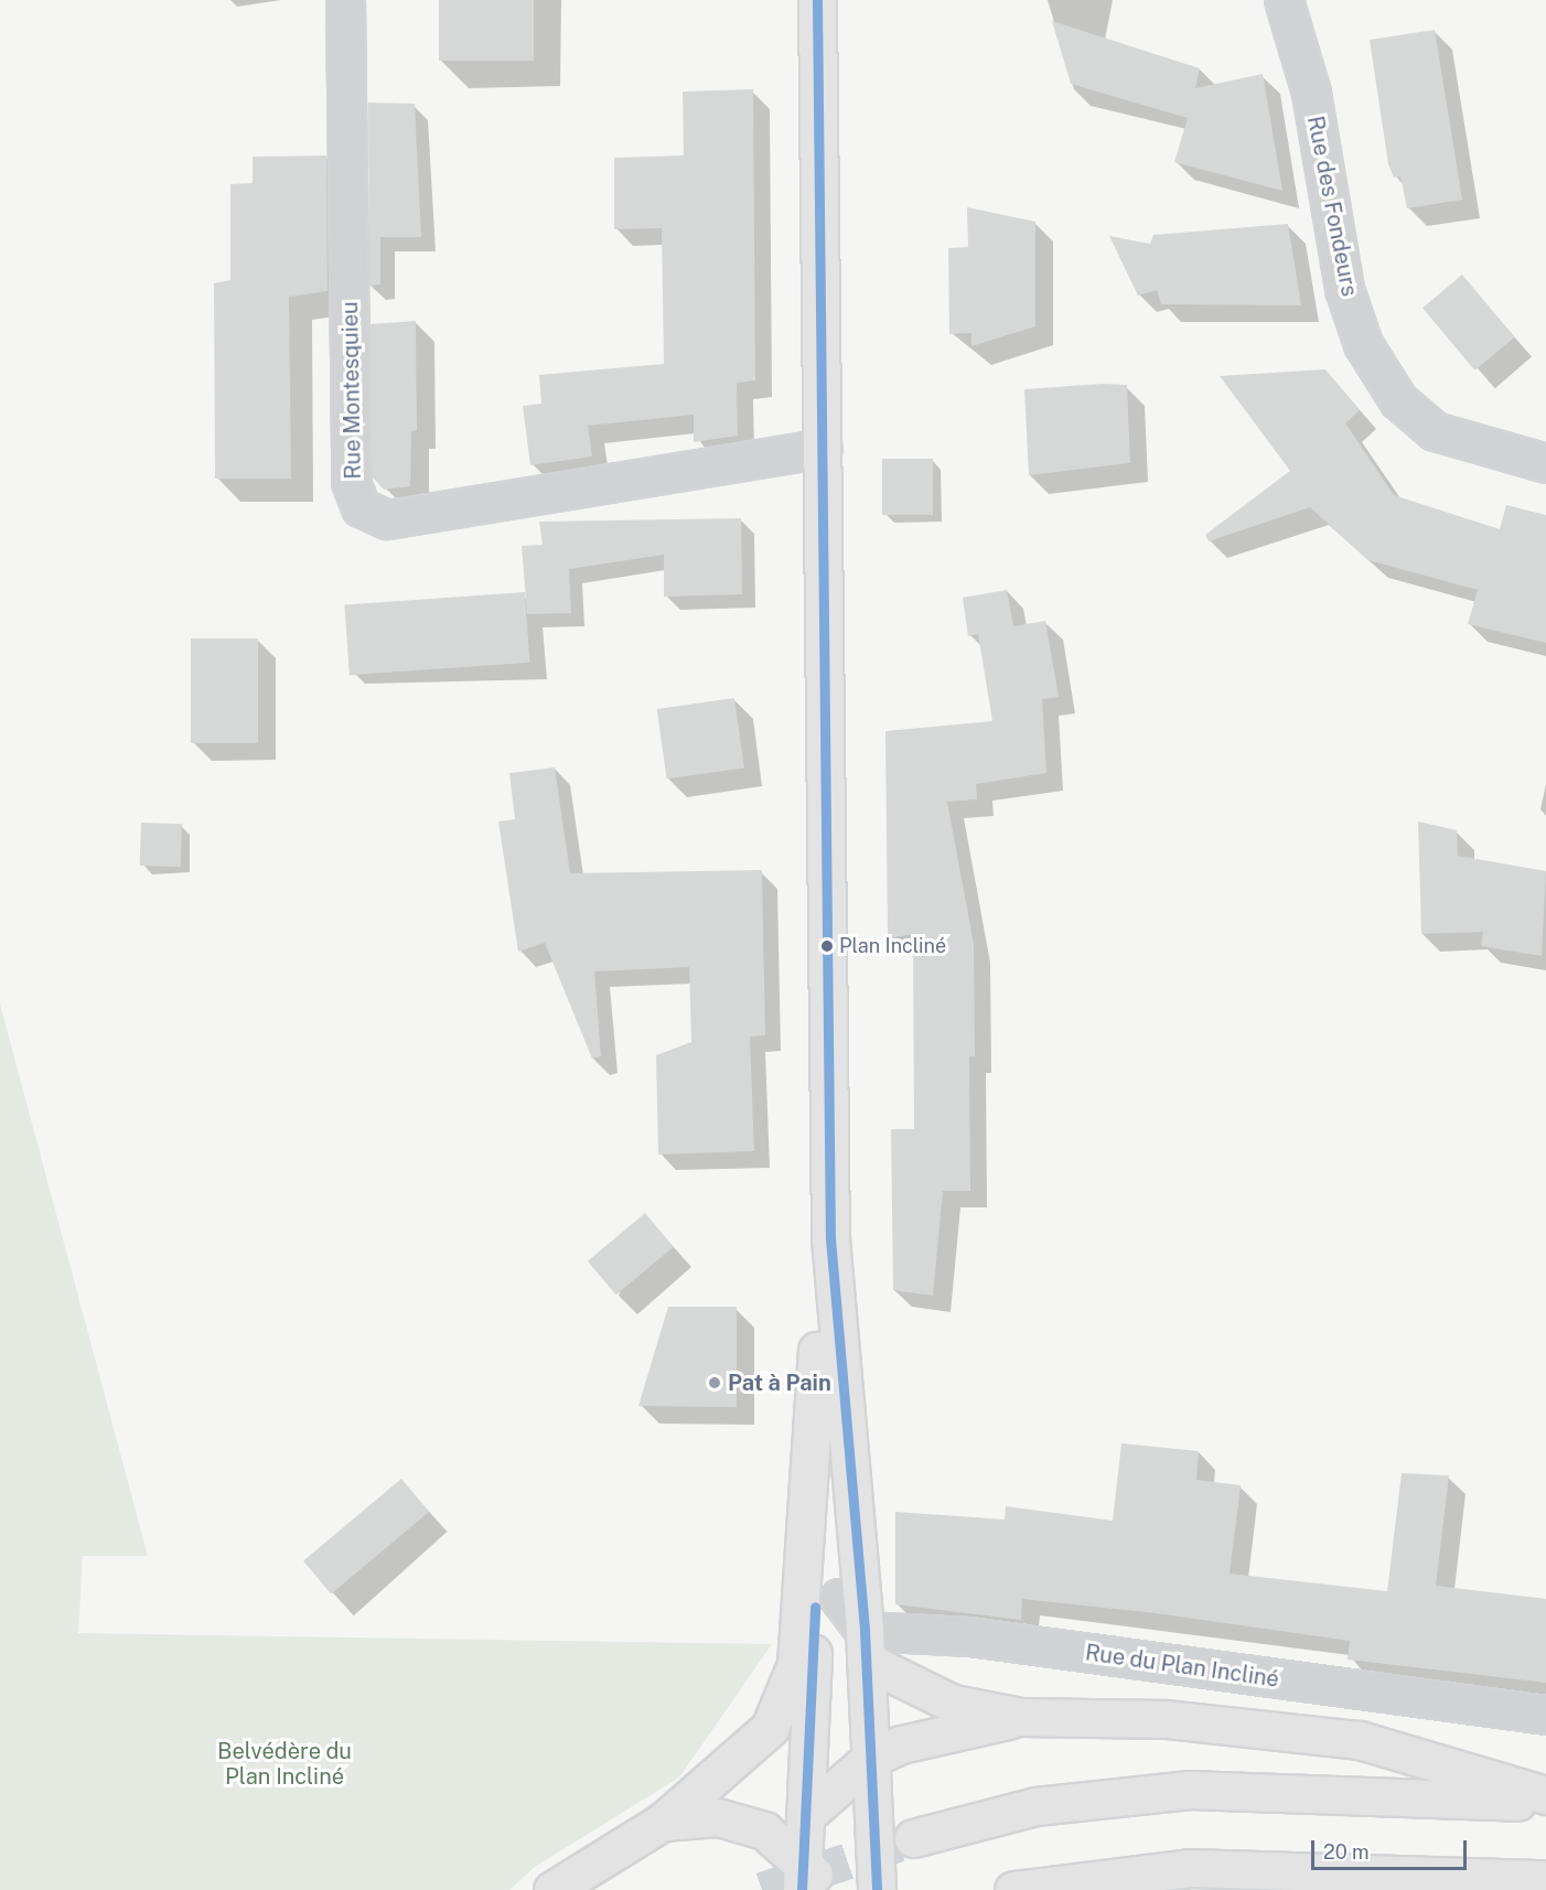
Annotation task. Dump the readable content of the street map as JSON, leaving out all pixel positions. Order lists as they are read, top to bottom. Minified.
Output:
{"streets":{"street":["Rue des Fondeurs","Rue Montesquieu","Rue du Plan Incliné"]},"parks":["Belvédère du Plan Incliné"],"places":["Plan Incliné","Pat à Pain"],"scale_bar":"20 m"}
